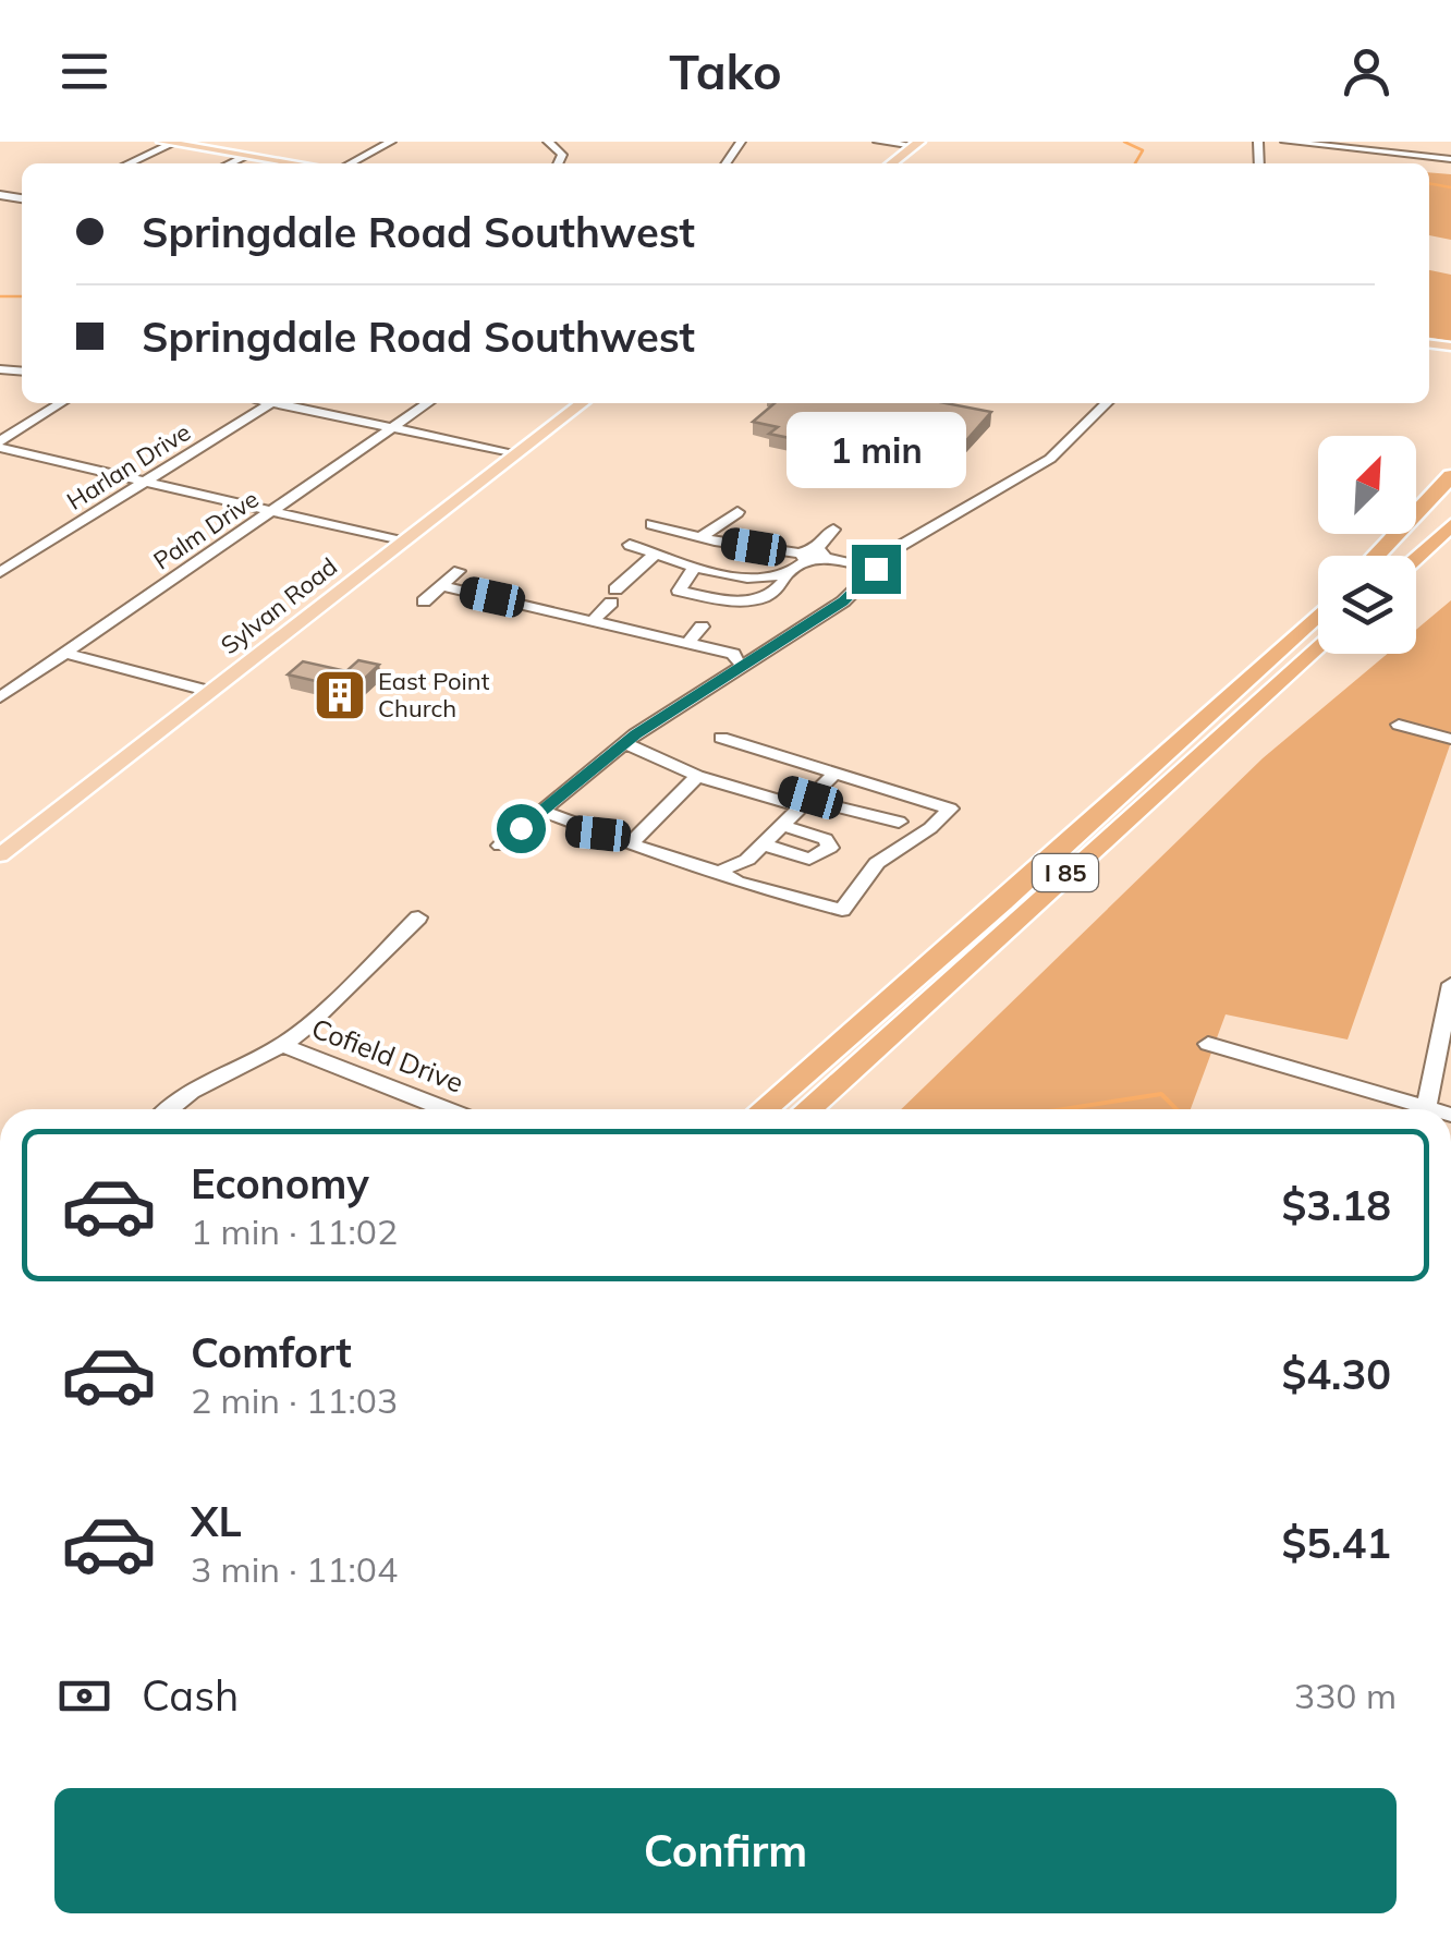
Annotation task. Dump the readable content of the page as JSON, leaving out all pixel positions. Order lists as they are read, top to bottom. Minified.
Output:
{"streets":{"highway":["I 85"],"main road":["Sylvan Road"],"street":["Harlan Drive","Palm Drive","Cofield Drive"]},"places":{"building":["East Point Church"]},"north":"top right","page":{"header":"Tako","banner":["Springdale Road Southwest","Springdale Road Southwest"],"bubble":"1 min","list":[{"name":"Economy","note":"1 min · 11:02","value":"$3.18"},{"name":"Comfort","note":"2 min · 11:03","value":"$4.30"},{"name":"XL","note":"3 min · 11:04","value":"$5.41"}],"pay":["Cash","330 m"],"buttons":"Confirm"}}
